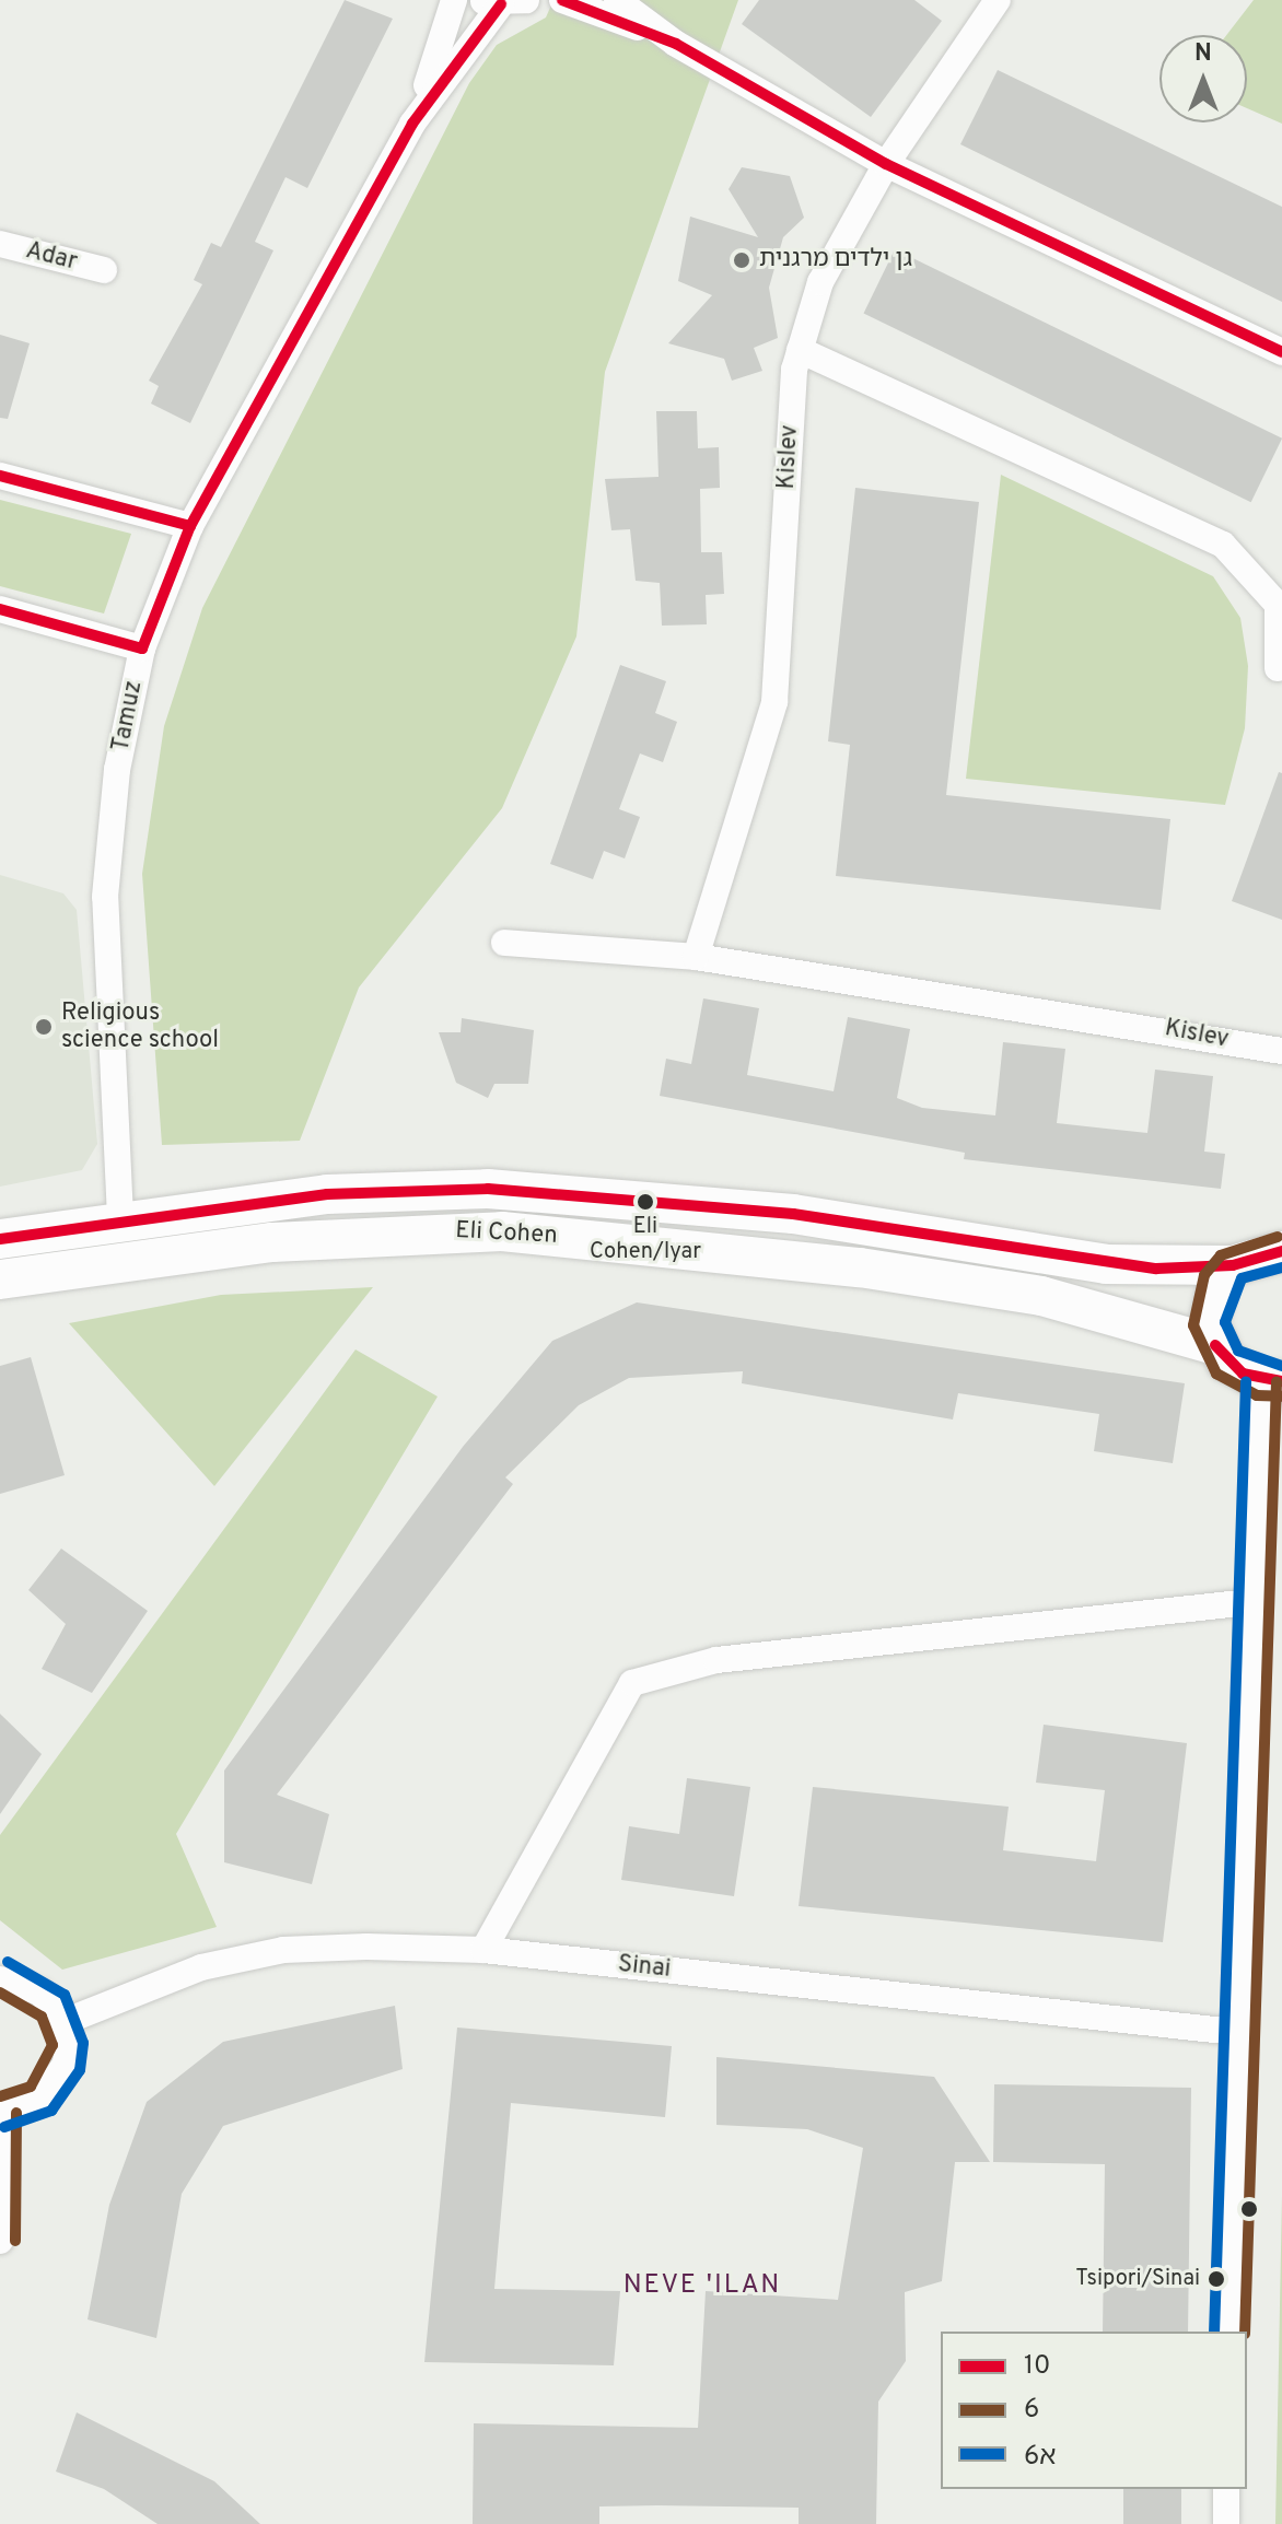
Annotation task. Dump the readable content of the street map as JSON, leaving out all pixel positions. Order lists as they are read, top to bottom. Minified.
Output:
{"streets":{"street":["Adar","Kislev","Tamuz","Eli Cohen","Sinai"]},"crossings":[["Tamuz","Eli Cohen"]],"districts":["NEVE 'ILAN"],"places":["גן ילדים מרגנית","Religious science school","Eli Cohen/Iyar","Tsipori/Sinai"],"lines":["transit line 10","transit line 6","transit line 6א"],"legend":["10","6","6א"],"north":"top"}
